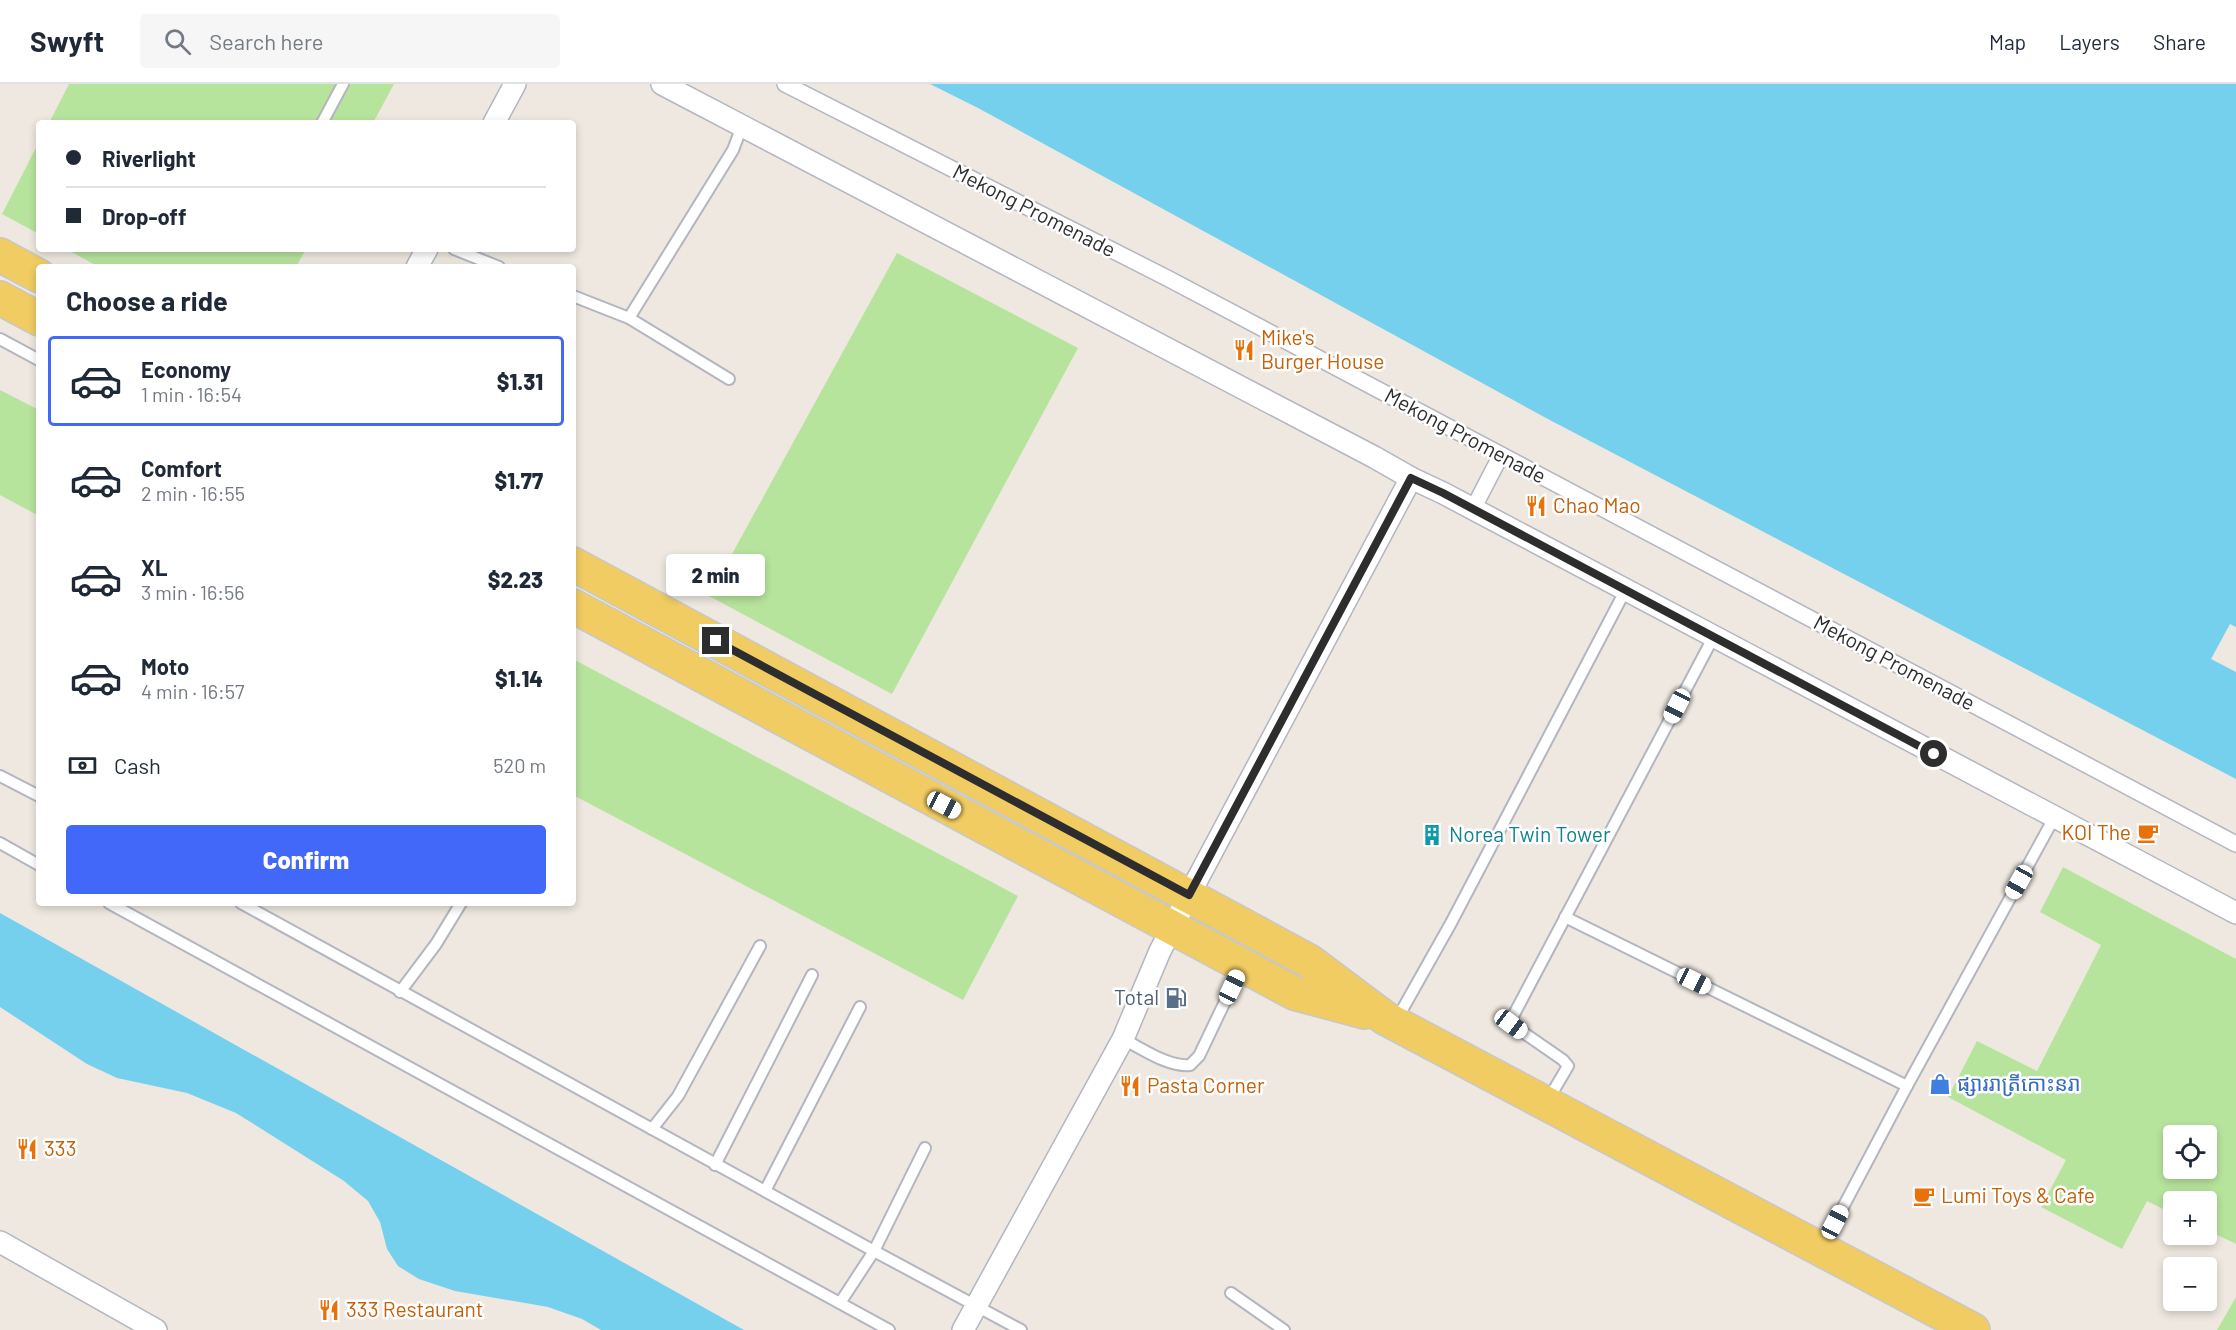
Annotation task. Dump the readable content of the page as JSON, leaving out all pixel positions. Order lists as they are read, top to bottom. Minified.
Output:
{"streets":{"street":["Mekong Promenade"]},"places":{"restaurant":["Mike's Burger House","Chao Mao","Pasta Corner","333","333 Restaurant"],"cafe":["KOI The","Lumi Toys & Cafe"],"building":["Norea Twin Tower"],"fuel station":["Total"],"shop":["ផ្សាររាត្រីកោះនរា"]},"page":{"header":"Swyft","search":"Search here","nav":["Map","Layers","Share"],"banner":["Riverlight","Drop-off"],"heading":"Choose a ride","list":[{"name":"Economy","note":"1 min · 16:54","value":"$1.31"},{"name":"Comfort","note":"2 min · 16:55","value":"$1.77"},{"name":"XL","note":"3 min · 16:56","value":"$2.23"},{"name":"Moto","note":"4 min · 16:57","value":"$1.14"}],"bubble":"2 min","pay":["Cash","520 m"],"buttons":"Confirm","map_buttons":["+","−"]}}
